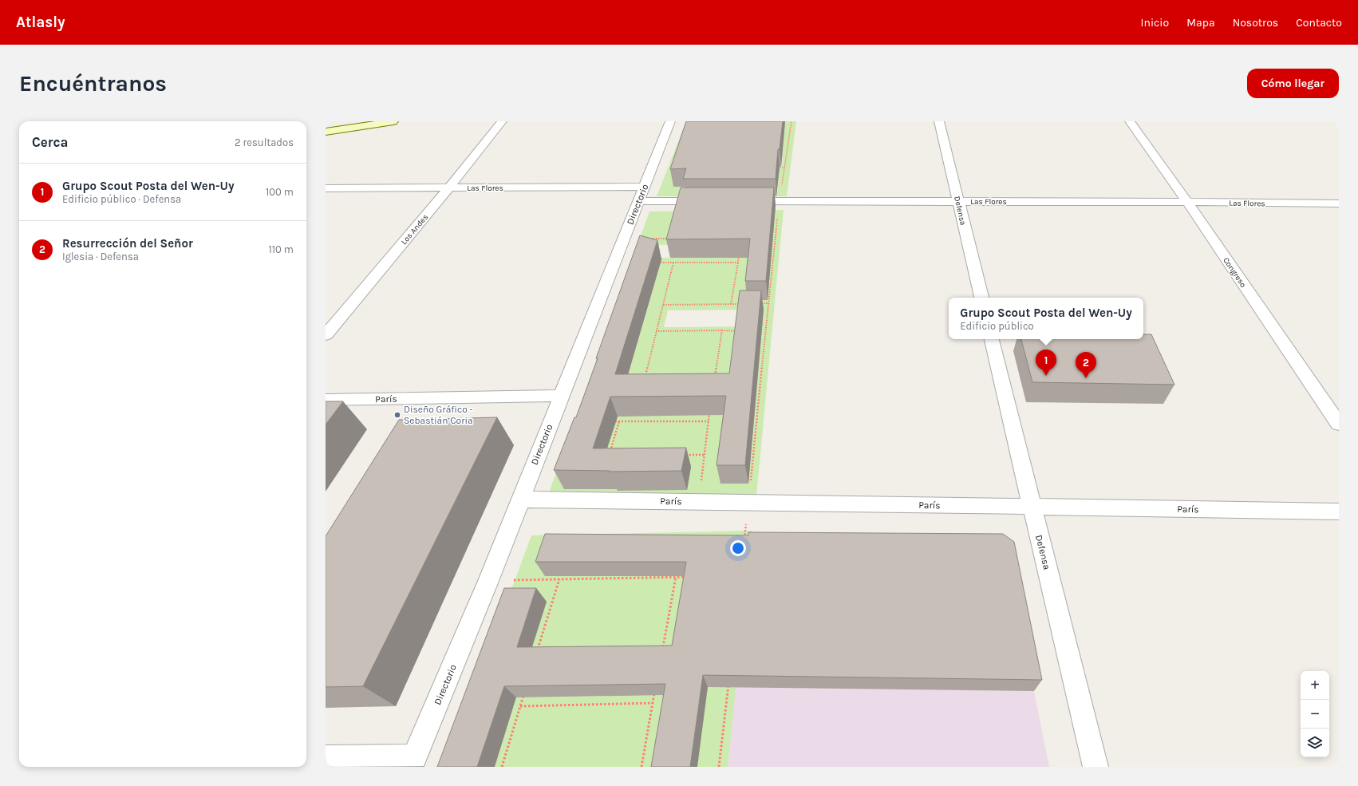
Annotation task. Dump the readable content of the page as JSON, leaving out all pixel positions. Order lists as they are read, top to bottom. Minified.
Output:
{"streets":{"street":["Las Flores","Directorio","Defensa","Los Andes","Congreso","París"]},"crossings":[["Las Flores","Directorio"],["Las Flores","Defensa"],["Las Flores","Los Andes"],["Las Flores","Congreso"],["Directorio","París"],["Defensa","París"]],"places":["Diseño Gráfico - Sebastián Coria"],"page":{"header":"Atlasly","nav":["Inicio","Mapa","Nosotros","Contacto"],"buttons":"Cómo llegar","title":"Encuéntranos","heading":["Cerca","2 resultados"],"list":[{"mark":"1","name":"Grupo Scout Posta del Wen-Uy","note":"Edificio público · Defensa","value":"100 m"},{"mark":"2","name":"Resurrección del Señor","note":"Iglesia · Defensa","value":"110 m"}],"popup":["Grupo Scout Posta del Wen-Uy","Edificio público"],"pins":["1","2"],"map_buttons":["+","−"]}}
